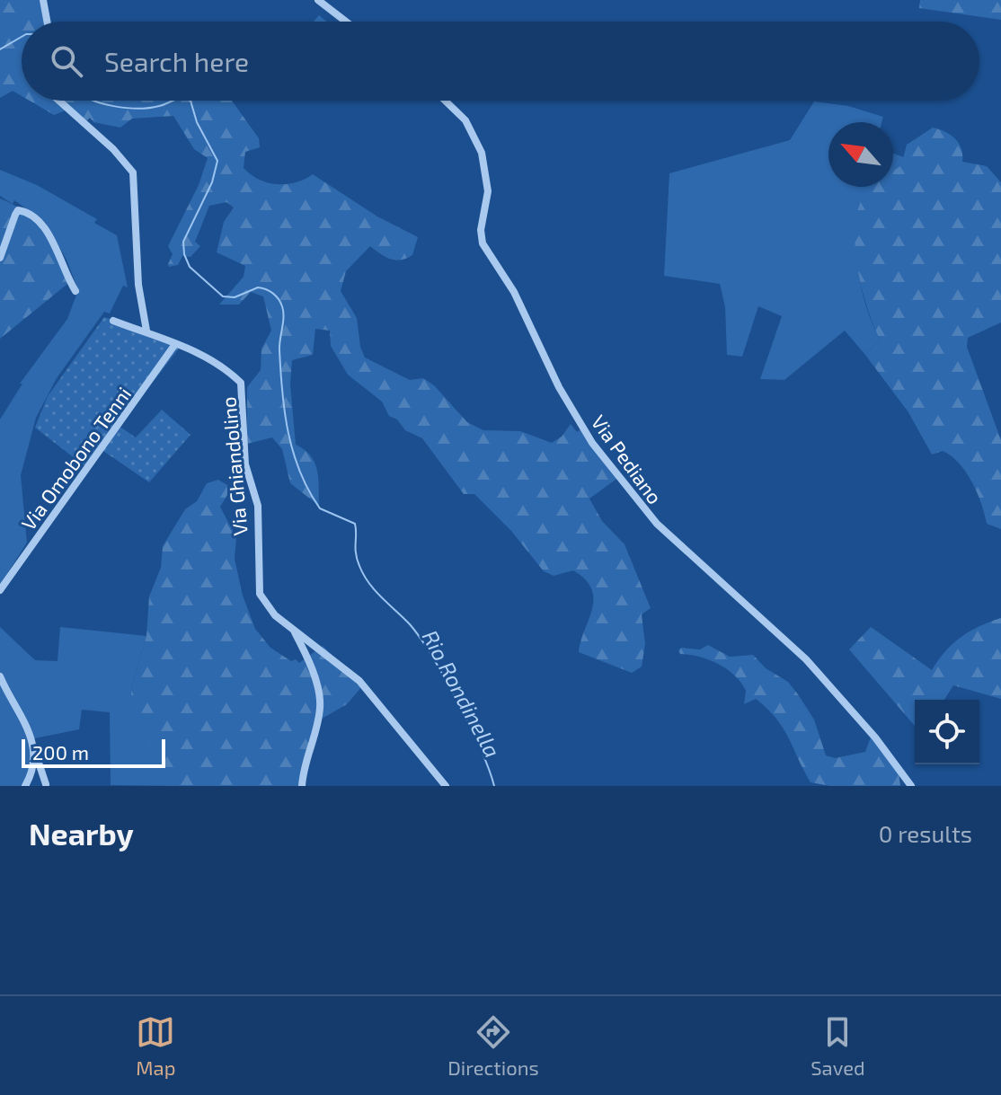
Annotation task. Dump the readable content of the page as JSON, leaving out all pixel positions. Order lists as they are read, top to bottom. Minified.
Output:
{"streets":{"street":["Via Omobono Tenni","Via Pediano","Via Ghiandolino"]},"crossings":[["Via Omobono Tenni","Via Ghiandolino"]],"water":["Rio Rondinella"],"scale_bar":"200 m","north":"top left","page":{"search":"Search here","scale":"200 m","heading":["Nearby","0 results"],"nav":["Map","Directions","Saved"]}}
